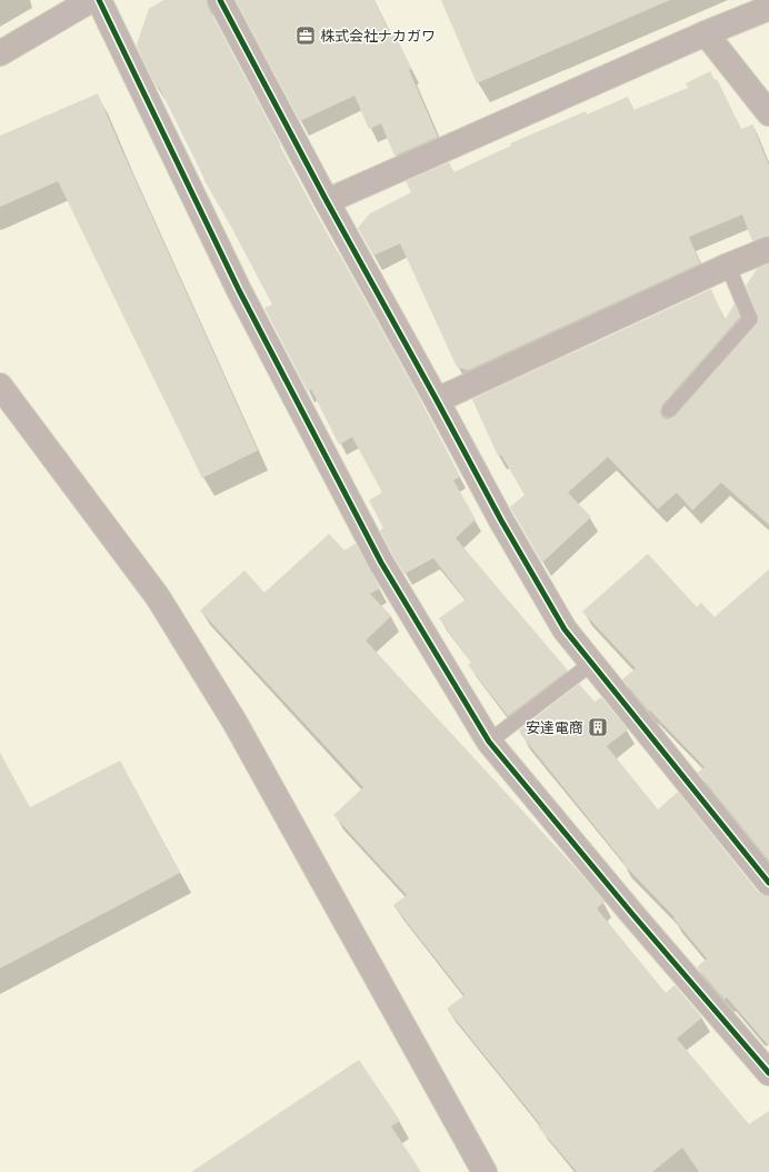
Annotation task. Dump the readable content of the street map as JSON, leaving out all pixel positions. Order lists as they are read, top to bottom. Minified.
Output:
{"places":{"office":["株式会社ナカガワ"],"building":["安達電商"]}}
